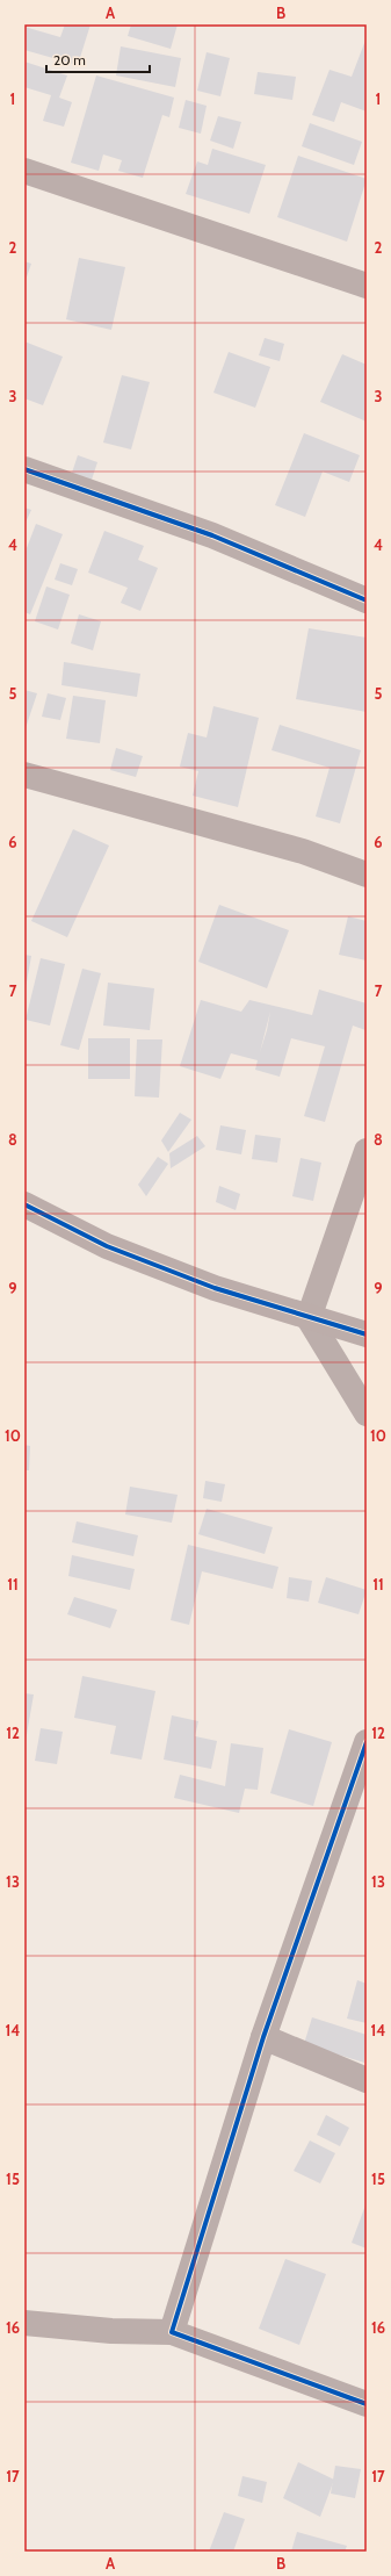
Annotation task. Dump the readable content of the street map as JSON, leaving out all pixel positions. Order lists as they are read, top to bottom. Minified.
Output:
{"scale_bar":"20 m","grid":{"columns":["A","B"],"rows":["1","2","3","4","5","6","7","8","9","10","11","12","13","14","15","16","17"]}}
